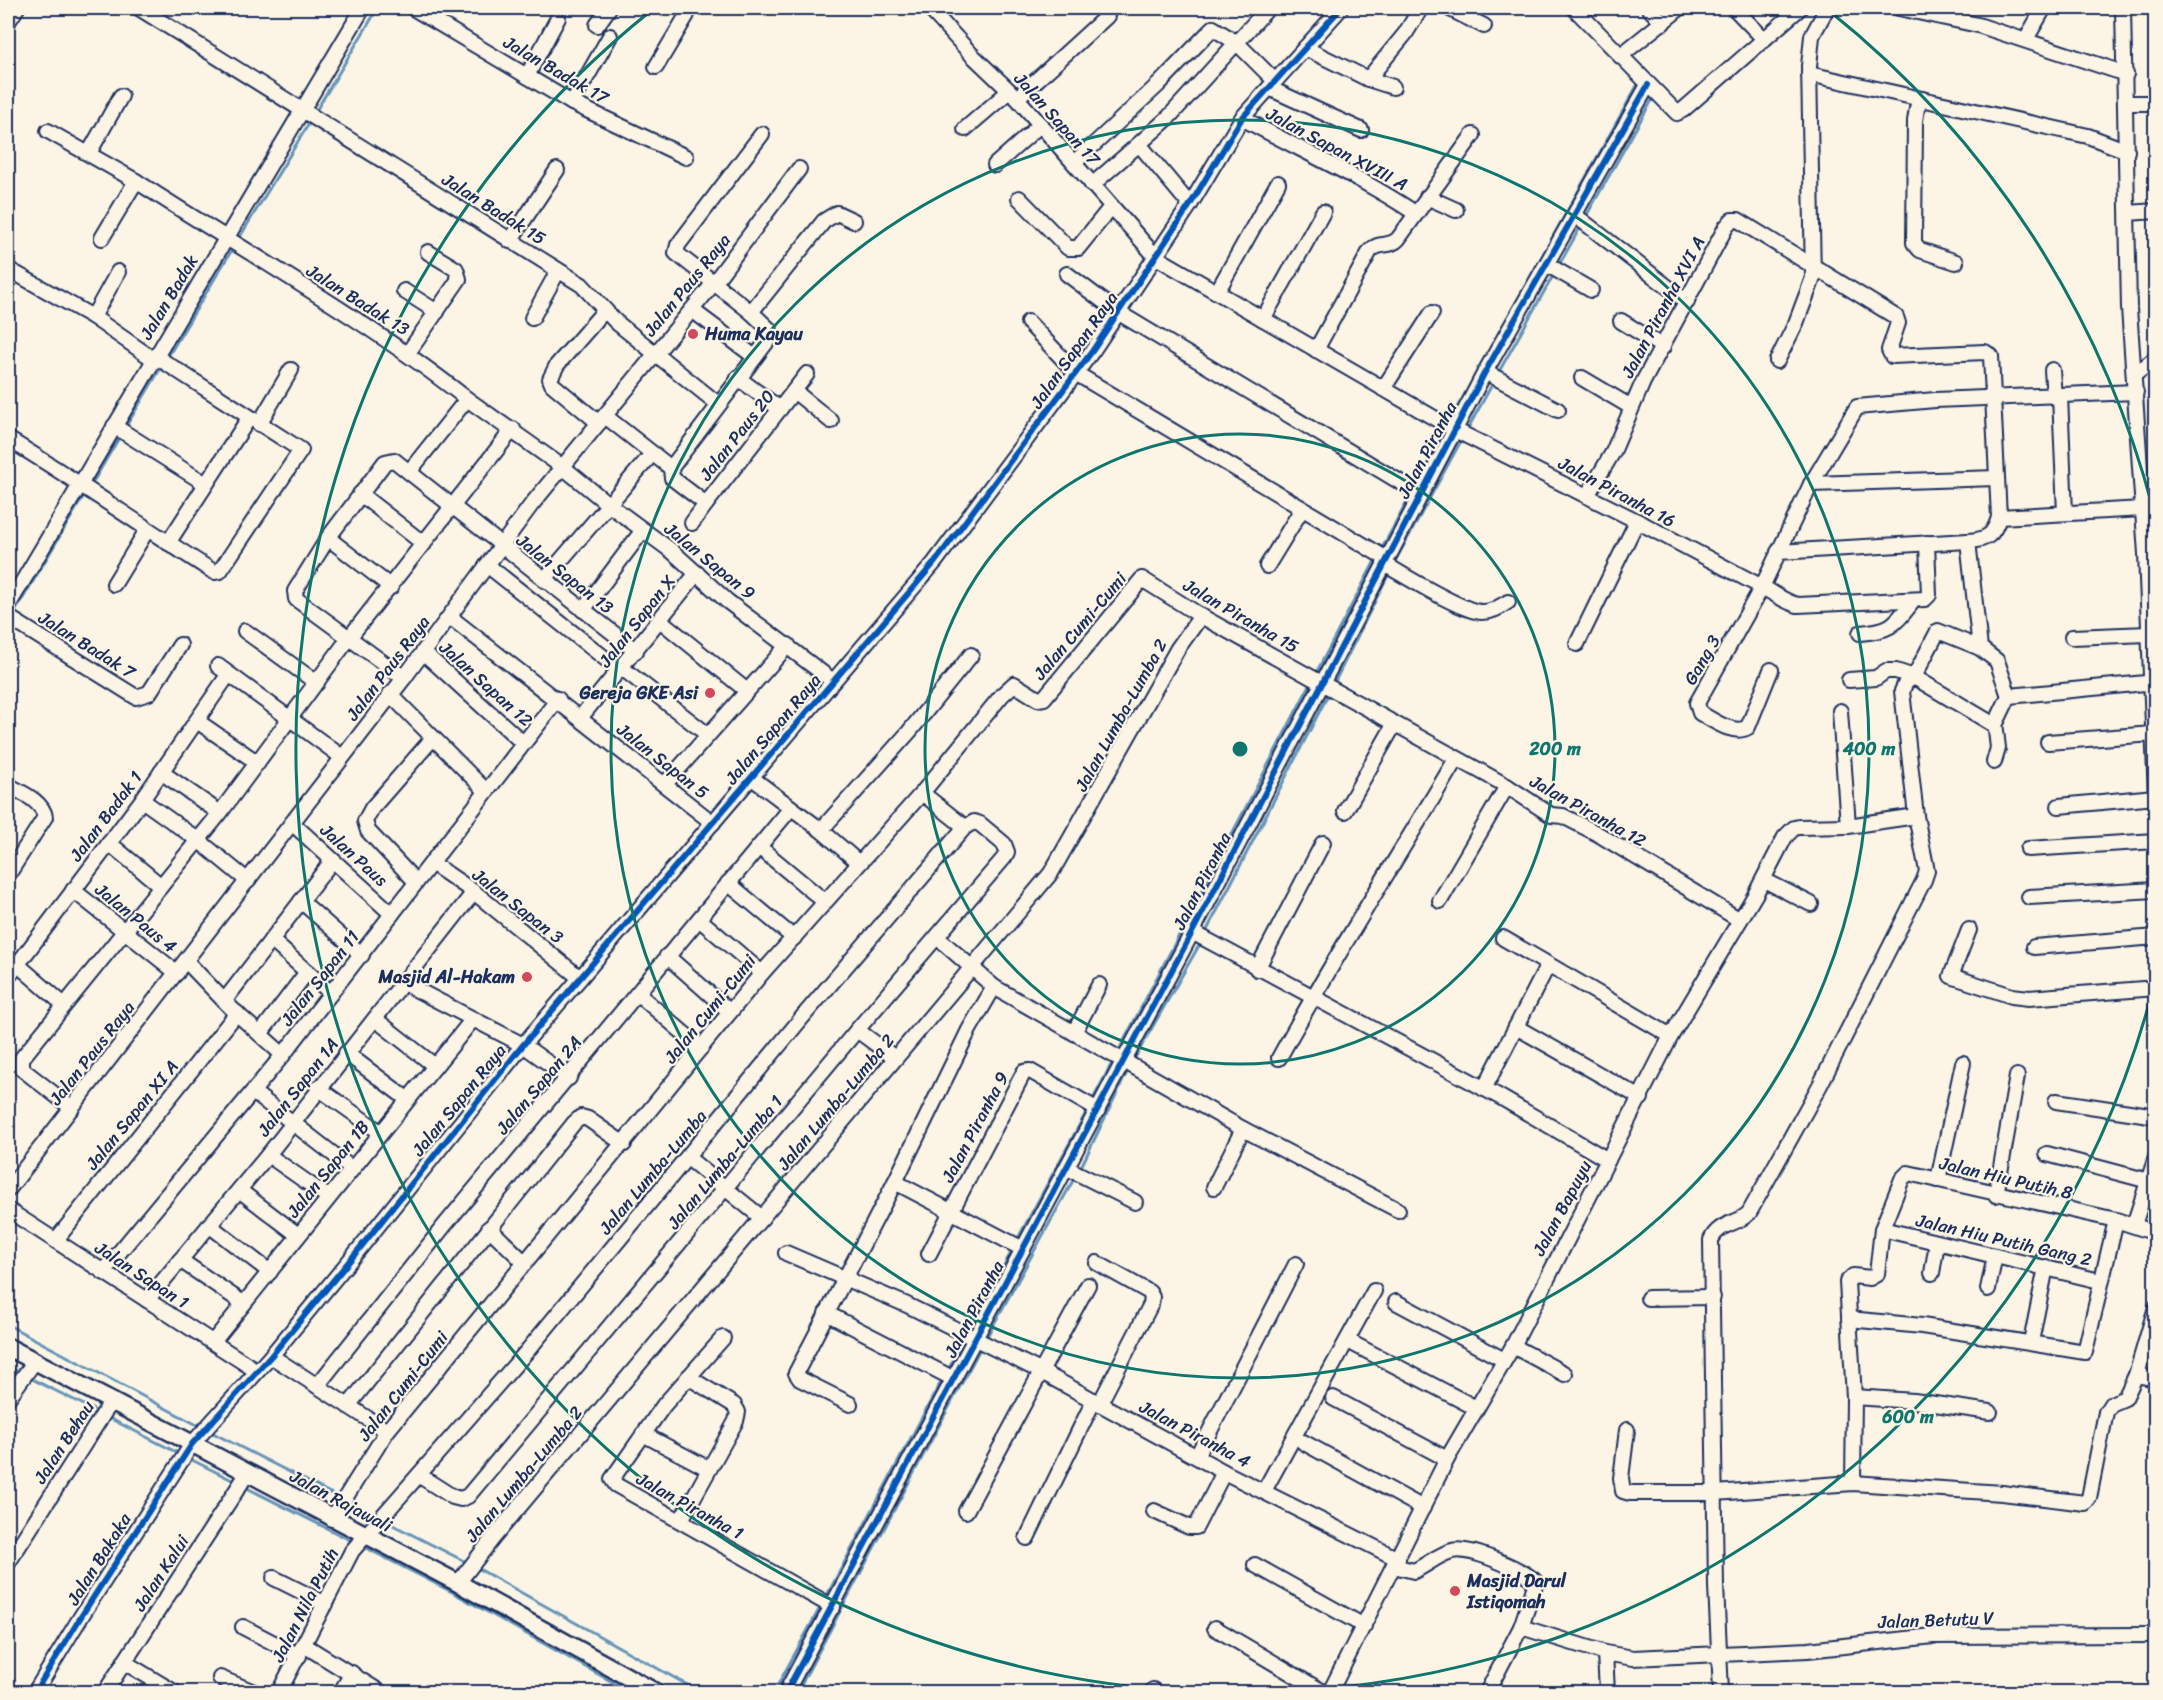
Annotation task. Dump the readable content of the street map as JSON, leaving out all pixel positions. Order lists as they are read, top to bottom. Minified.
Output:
{"streets":{"main road":["Jalan Rajawali"],"street":["Jalan Badak 17","Jalan Sapan 17","Jalan Sapan XVIII A","Jalan Badak 15","Jalan Paus Raya","Jalan Badak","Jalan Badak 13","Jalan Piranha XVI A","Jalan Sapan Raya","Jalan Paus 20","Jalan Piranha","Jalan Piranha 16","Jalan Sapan 9","Jalan Sapan 13","Jalan Piranha 15","Jalan Sapan X","Jalan Cumi-Cumi","Jalan Badak 7","Gang 3","Jalan Sapan 12","Jalan Lumba-Lumba 2","Jalan Sapan 5","Jalan Piranha 12","Jalan Badak 1","Jalan Paus","Jalan Sapan 3","Jalan Paus 4","Jalan Sapan 11","Jalan Sapan 2A","Jalan Sapan 1A","Jalan Sapan XI A","Jalan Piranha 9","Jalan Lumba-Lumba 1","Jalan Sapan 1B","Jalan Lumba-Lumba","Jalan Hiu Putih 8","Jalan Bapuyu","Jalan Hiu Putih Gang 2","Jalan Sapan 1","Jalan Piranha 4","Jalan Behau","Jalan Piranha 1","Jalan Bakaka","Jalan Kalui","Jalan Nila Putih","Jalan Betutu V"]},"crossings":[["Jalan Sapan 17","Jalan Sapan Raya"],["Jalan Sapan 17","Jalan Piranha 16"],["Jalan Sapan XVIII A","Jalan Sapan Raya"],["Jalan Badak 15","Jalan Paus Raya"],["Jalan Badak 15","Jalan Badak"],["Jalan Badak 15","Jalan Paus 20"],["Jalan Paus Raya","Jalan Badak 13"],["Jalan Paus Raya","Jalan Paus 20"],["Jalan Paus Raya","Jalan Sapan 9"],["Jalan Paus Raya","Jalan Sapan 13"],["Jalan Paus Raya","Jalan Sapan 12"],["Jalan Paus Raya","Jalan Sapan 5"],["Jalan Paus Raya","Jalan Paus"],["Jalan Paus Raya","Jalan Paus 4"],["Jalan Badak","Jalan Badak 13"],["Jalan Badak 13","Jalan Sapan 9"],["Jalan Piranha XVI A","Jalan Piranha 16"],["Jalan Sapan Raya","Jalan Sapan 9"],["Jalan Sapan Raya","Jalan Sapan 5"],["Jalan Sapan Raya","Jalan Sapan 3"],["Jalan Sapan Raya","Jalan Sapan 1"],["Jalan Sapan Raya","Jalan Rajawali"],["Jalan Sapan Raya","Jalan Bakaka"],["Jalan Piranha","Jalan Piranha 16"],["Jalan Piranha","Jalan Piranha 15"],["Jalan Piranha","Jalan Piranha 12"],["Jalan Piranha","Jalan Piranha 9"],["Jalan Piranha","Jalan Bapuyu"],["Jalan Piranha","Jalan Piranha 4"],["Jalan Piranha","Jalan Piranha 1"],["Jalan Piranha 16","Gang 3"],["Jalan Sapan 9","Jalan Sapan X"],["Jalan Sapan 13","Jalan Sapan X"],["Jalan Piranha 15","Jalan Cumi-Cumi"],["Jalan Piranha 15","Jalan Lumba-Lumba 2"],["Jalan Piranha 15","Jalan Piranha 12"],["Jalan Sapan X","Jalan Sapan 5"],["Jalan Cumi-Cumi","Jalan Rajawali"],["Jalan Sapan 12","Jalan Sapan 11"],["Jalan Lumba-Lumba 2","Jalan Rajawali"],["Jalan Sapan 5","Jalan Sapan 11"],["Jalan Badak 1","Jalan Paus 4"],["Jalan Paus","Jalan Sapan 11"],["Jalan Sapan 3","Jalan Sapan 11"],["Jalan Sapan 3","Jalan Sapan 1A"],["Jalan Sapan 11","Jalan Sapan 1"],["Jalan Sapan 1A","Jalan Sapan 1"],["Jalan Sapan XI A","Jalan Sapan 1"],["Jalan Lumba-Lumba 1","Jalan Lumba-Lumba"],["Jalan Sapan 1B","Jalan Sapan 1"],["Jalan Lumba-Lumba","Jalan Rajawali"],["Jalan Lumba-Lumba","Jalan Nila Putih"],["Jalan Hiu Putih 8","Jalan Hiu Putih Gang 2"],["Jalan Bapuyu","Jalan Piranha 4"],["Jalan Behau","Jalan Rajawali"],["Jalan Rajawali","Jalan Bakaka"],["Jalan Rajawali","Jalan Kalui"],["Jalan Rajawali","Jalan Nila Putih"]],"places":["Huma Kayau","Gereja GKE Asi","Masjid Al-Hakam","Masjid Darul Istiqomah"],"rings":["200 m","400 m","600 m"]}
